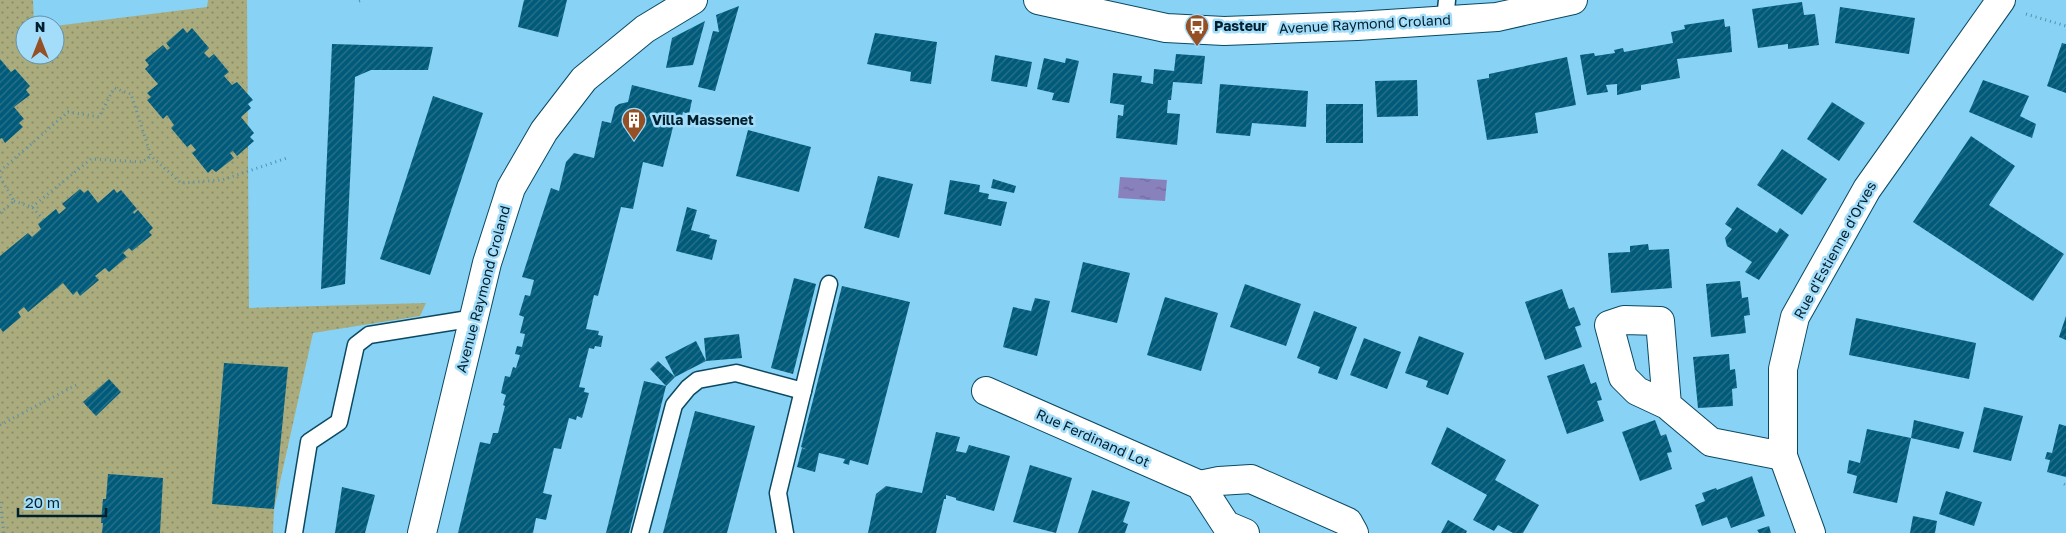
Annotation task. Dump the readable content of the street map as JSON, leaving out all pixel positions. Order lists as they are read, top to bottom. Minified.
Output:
{"streets":{"street":["Avenue Raymond Croland","Rue d'Estienne d'Orves","Rue Ferdinand Lot"]},"places":{"bus stop":["Pasteur"],"building":["Villa Massenet"]},"scale_bar":"20 m","north":"top"}
